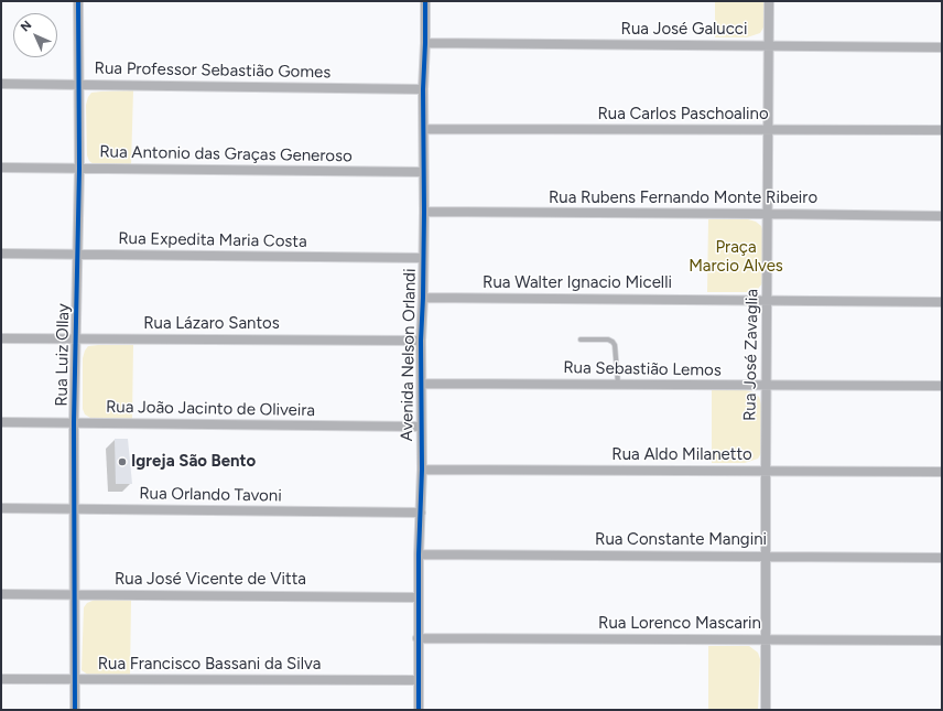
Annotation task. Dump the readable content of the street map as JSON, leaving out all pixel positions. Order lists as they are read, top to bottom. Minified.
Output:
{"streets":{"street":["Rua José Galucci","Rua Professor Sebastião Gomes","Rua Carlos Paschoalino","Rua Antonio das Graças Generoso","Rua Rubens Fernando Monte Ribeiro","Rua Expedita Maria Costa","Rua Walter Ignacio Micelli","Rua Lázaro Santos","Rua Luiz Ollay","Avenida Nelson Orlandi","Rua José Zavaglia","Rua Sebastião Lemos","Rua João Jacinto de Oliveira","Rua Aldo Milanetto","Rua Orlando Tavoni","Rua Constante Mangini","Rua José Vicente de Vitta","Rua Lorenco Mascarin","Rua Francisco Bassani da Silva"]},"crossings":[["Rua José Galucci","Avenida Nelson Orlandi"],["Rua José Galucci","Rua José Zavaglia"],["Rua Professor Sebastião Gomes","Rua Luiz Ollay"],["Rua Professor Sebastião Gomes","Avenida Nelson Orlandi"],["Rua Carlos Paschoalino","Avenida Nelson Orlandi"],["Rua Carlos Paschoalino","Rua José Zavaglia"],["Rua Antonio das Graças Generoso","Rua Luiz Ollay"],["Rua Antonio das Graças Generoso","Avenida Nelson Orlandi"],["Rua Rubens Fernando Monte Ribeiro","Avenida Nelson Orlandi"],["Rua Rubens Fernando Monte Ribeiro","Rua José Zavaglia"],["Rua Expedita Maria Costa","Rua Luiz Ollay"],["Rua Expedita Maria Costa","Avenida Nelson Orlandi"],["Rua Walter Ignacio Micelli","Avenida Nelson Orlandi"],["Rua Walter Ignacio Micelli","Rua José Zavaglia"],["Rua Lázaro Santos","Rua Luiz Ollay"],["Rua Lázaro Santos","Avenida Nelson Orlandi"],["Rua Luiz Ollay","Rua João Jacinto de Oliveira"],["Rua Luiz Ollay","Rua Orlando Tavoni"],["Rua Luiz Ollay","Rua José Vicente de Vitta"],["Rua Luiz Ollay","Rua Francisco Bassani da Silva"],["Avenida Nelson Orlandi","Rua Sebastião Lemos"],["Avenida Nelson Orlandi","Rua João Jacinto de Oliveira"],["Avenida Nelson Orlandi","Rua Aldo Milanetto"],["Avenida Nelson Orlandi","Rua Orlando Tavoni"],["Avenida Nelson Orlandi","Rua Constante Mangini"],["Avenida Nelson Orlandi","Rua José Vicente de Vitta"],["Avenida Nelson Orlandi","Rua Lorenco Mascarin"],["Avenida Nelson Orlandi","Rua Francisco Bassani da Silva"],["Rua José Zavaglia","Rua Sebastião Lemos"],["Rua José Zavaglia","Rua Aldo Milanetto"],["Rua José Zavaglia","Rua Constante Mangini"],["Rua José Zavaglia","Rua Lorenco Mascarin"]],"parks":["Praça Marcio Alves"],"places":["Igreja São Bento"],"north":"top left"}
